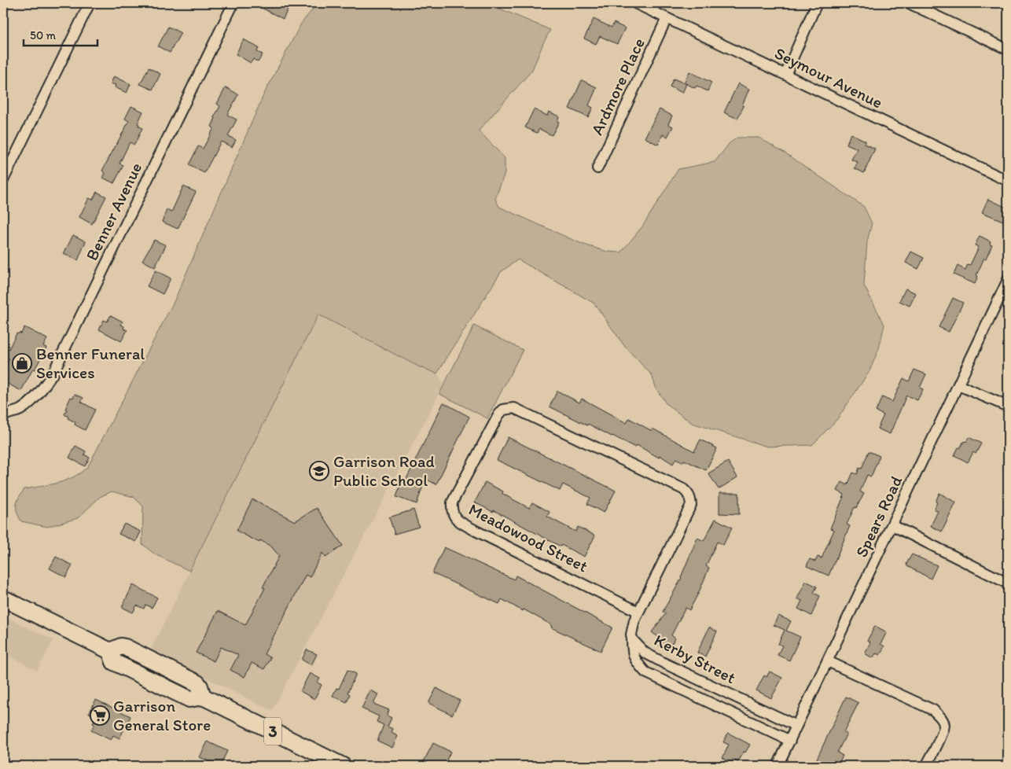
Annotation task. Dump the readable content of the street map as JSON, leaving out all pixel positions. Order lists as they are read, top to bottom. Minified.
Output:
{"streets":{"main road":["3"],"street":["Seymour Avenue","Ardmore Place","Benner Avenue","Spears Road","Meadowood Street","Kerby Street"]},"crossings":[["Seymour Avenue","Ardmore Place"],["Spears Road","Kerby Street"]],"places":{"shop":["Benner Funeral Services"],"school or university":["Garrison Road Public School"],"supermarket":["Garrison General Store"]},"scale_bar":"50 m"}
